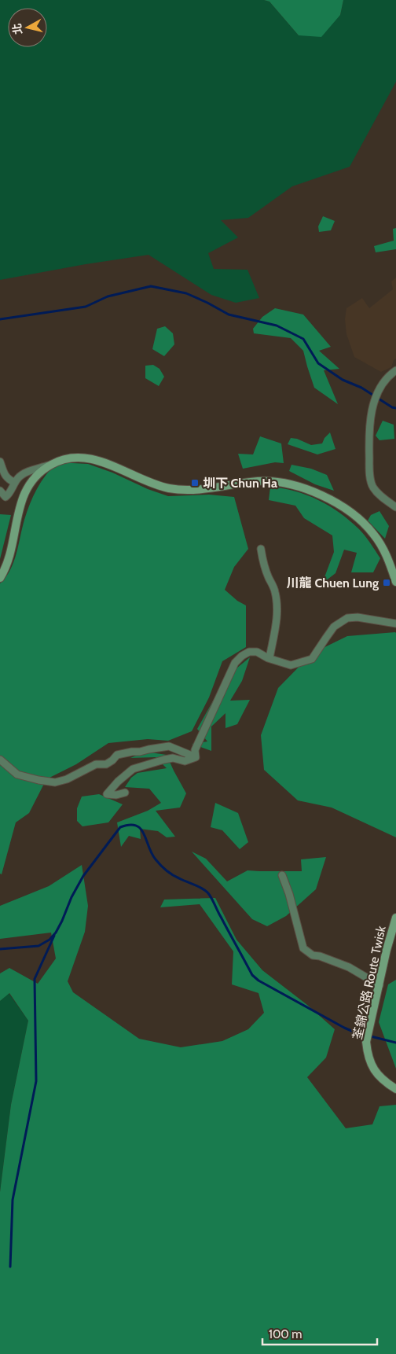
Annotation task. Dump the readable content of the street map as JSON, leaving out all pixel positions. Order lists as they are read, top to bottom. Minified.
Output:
{"streets":{"main road":["荃錦公路 Route Twisk"]},"places":{"transit":["圳下 Chun Ha","川龍 Chuen Lung"]},"scale_bar":"100 m","north":"left"}
